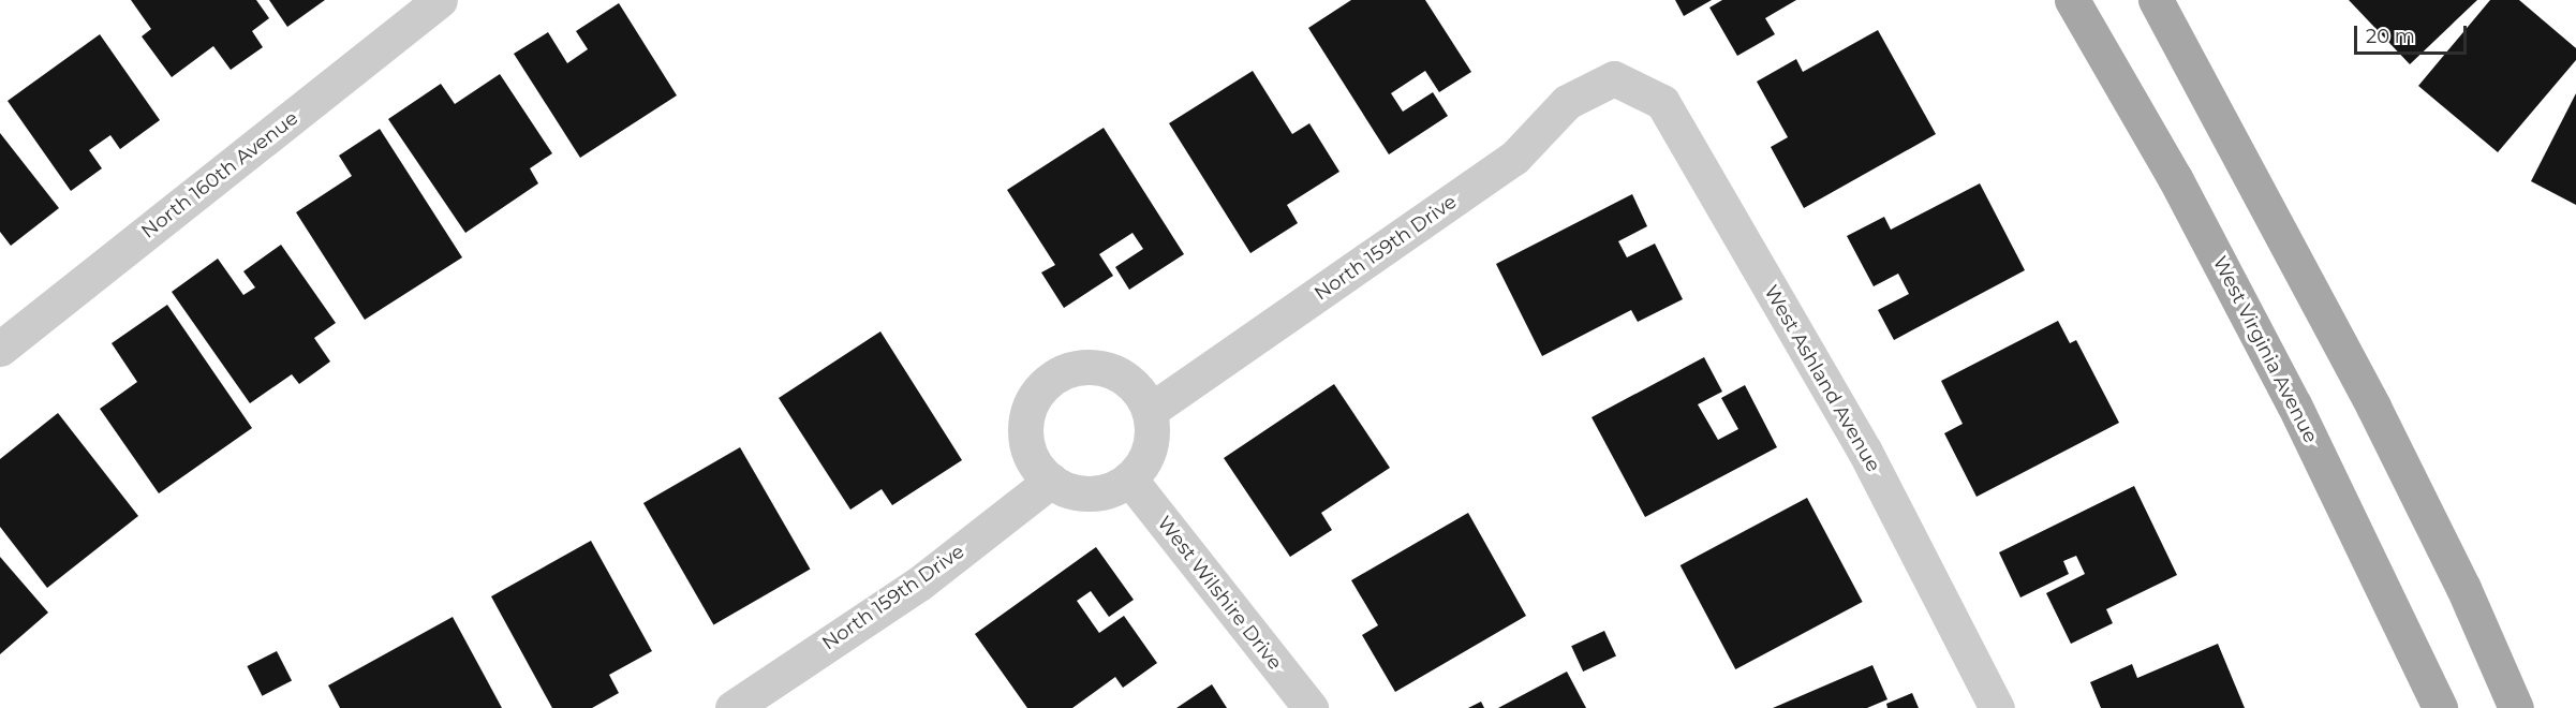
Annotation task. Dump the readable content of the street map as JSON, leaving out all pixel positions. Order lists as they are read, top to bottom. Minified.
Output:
{"streets":{"main road":["West Virginia Avenue"],"street":["North 160th Avenue","North 159th Drive","West Ashland Avenue","West Wilshire Drive"]},"crossings":[["North 159th Drive","West Ashland Avenue"],["North 159th Drive","West Wilshire Drive"]],"scale_bar":"20 m"}
